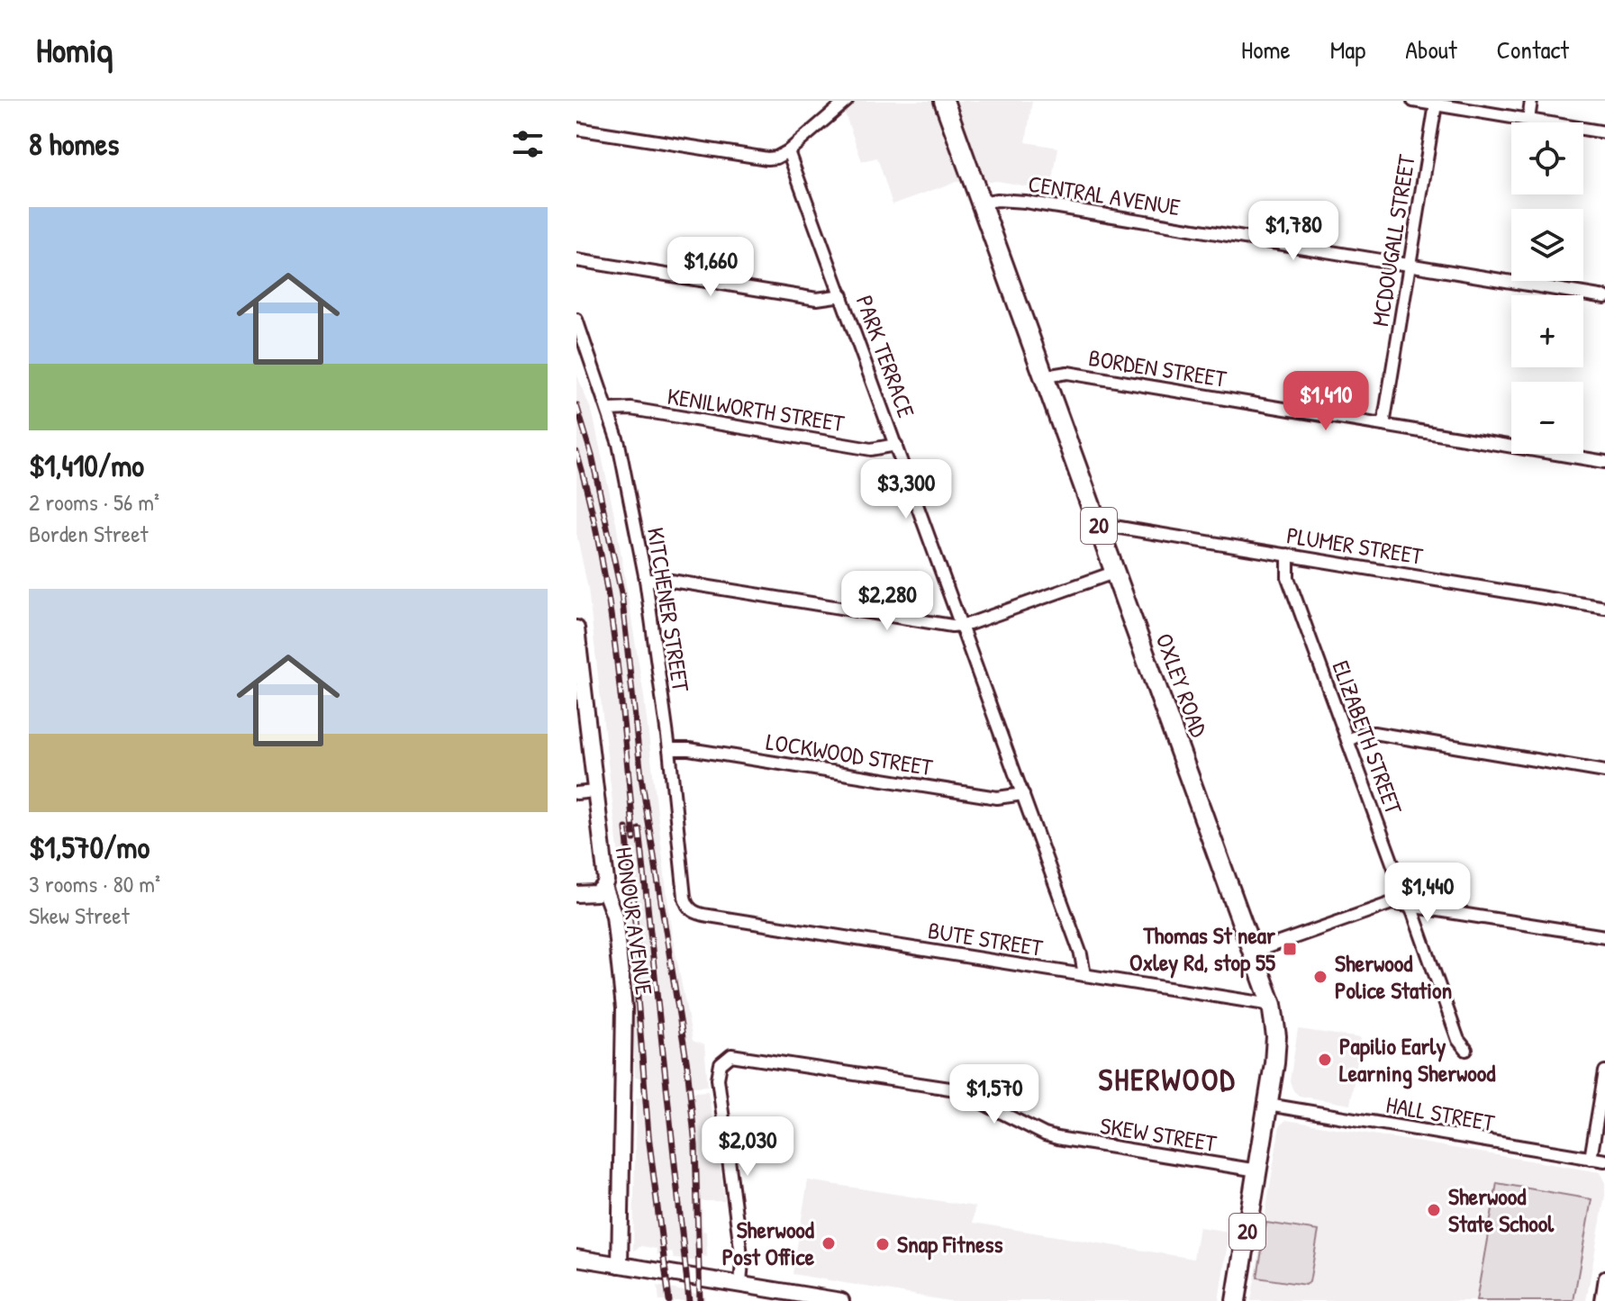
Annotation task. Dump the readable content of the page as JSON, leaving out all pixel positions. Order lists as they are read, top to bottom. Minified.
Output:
{"streets":{"main road":["20","OXLEY ROAD"],"street":["CENTRAL AVENUE","MCDOUGALL STREET","PARK TERRACE","BORDEN STREET","KENILWORTH STREET","PLUMER STREET","KITCHENER STREET","ELIZABETH STREET","LOCKWOOD STREET","HONOUR AVENUE","BUTE STREET","HALL STREET","SKEW STREET"]},"crossings":[["CENTRAL AVENUE","MCDOUGALL STREET"],["CENTRAL AVENUE","OXLEY ROAD"],["MCDOUGALL STREET","BORDEN STREET"],["PARK TERRACE","KENILWORTH STREET"],["PARK TERRACE","LOCKWOOD STREET"],["PARK TERRACE","BUTE STREET"],["BORDEN STREET","OXLEY ROAD"],["KENILWORTH STREET","KITCHENER STREET"],["PLUMER STREET","OXLEY ROAD"],["PLUMER STREET","ELIZABETH STREET"],["KITCHENER STREET","LOCKWOOD STREET"],["KITCHENER STREET","BUTE STREET"],["OXLEY ROAD","BUTE STREET"],["OXLEY ROAD","HALL STREET"],["OXLEY ROAD","SKEW STREET"]],"districts":["SHERWOOD"],"places":{"transit":["Thomas St near Oxley Rd, stop 55"],"other":["Sherwood Police Station","Papilio Early Learning Sherwood","Sherwood State School","Sherwood Post Office","Snap Fitness"]},"page":{"header":"Homiq","nav":["Home","Map","About","Contact"],"heading":"8 homes","map_buttons":["+","−"],"list":[{"name":"$1,410/mo","note":"2 rooms · 56 m² · Borden Street"},{"name":"$1,570/mo","note":"3 rooms · 80 m² · Skew Street"}],"price":["$1,780","$1,660","$1,410","$3,300","$2,280","$1,440","$1,570","$2,030"]}}
